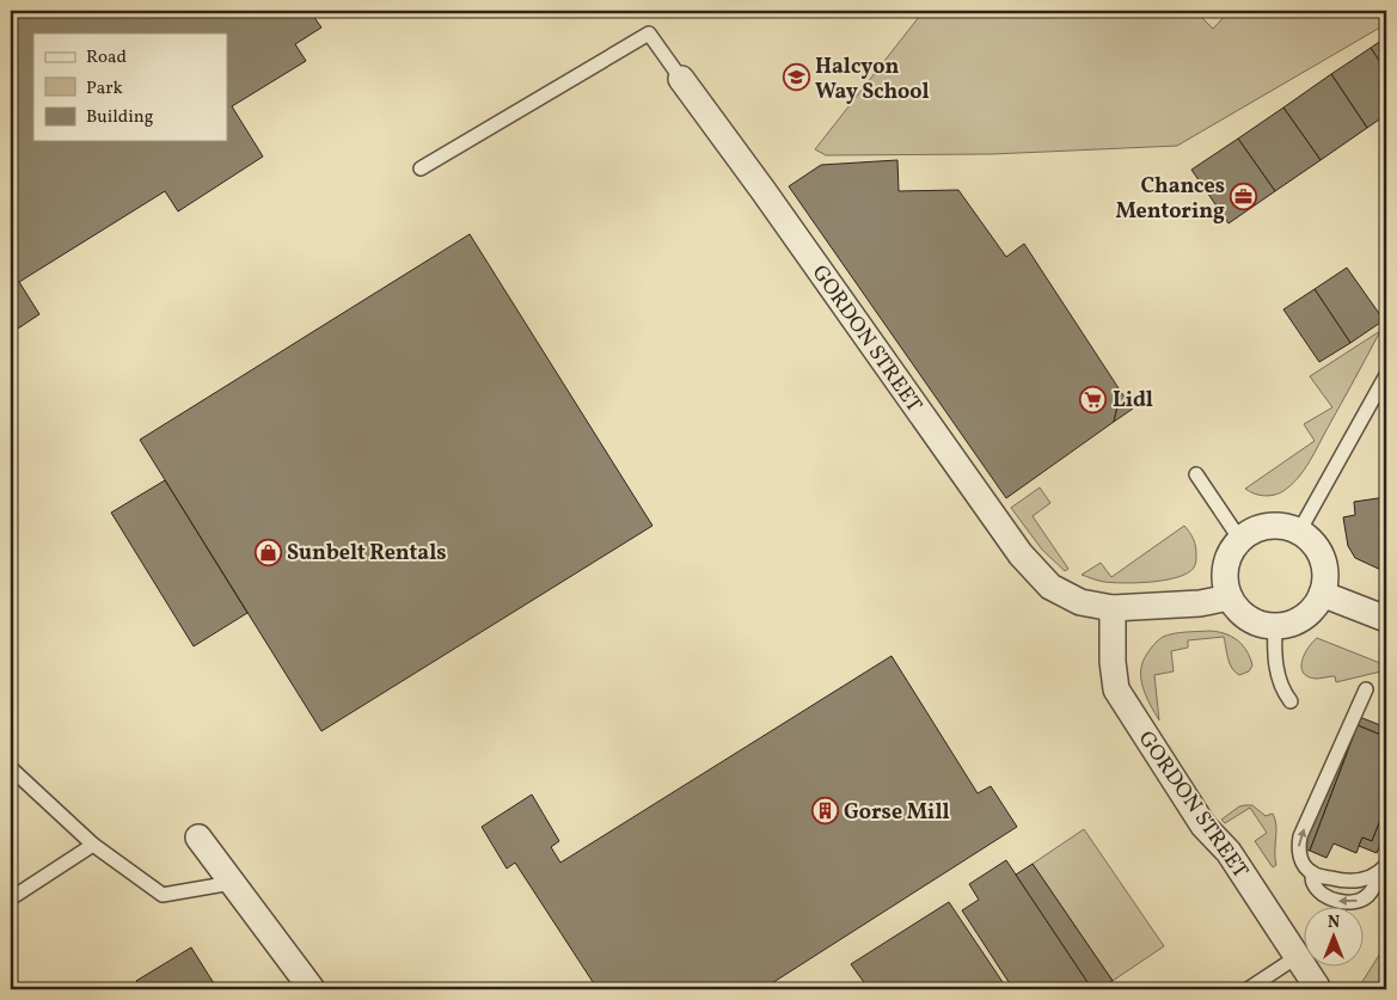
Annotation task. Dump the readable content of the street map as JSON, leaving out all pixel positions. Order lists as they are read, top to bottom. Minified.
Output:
{"streets":{"street":["GORDON STREET"]},"places":{"school or university":["Halcyon Way School"],"office":["Chances Mentoring"],"supermarket":["Lidl"],"shop":["Sunbelt Rentals"],"building":["Gorse Mill"]},"legend":["Road","Park","Building"],"north":"top"}
